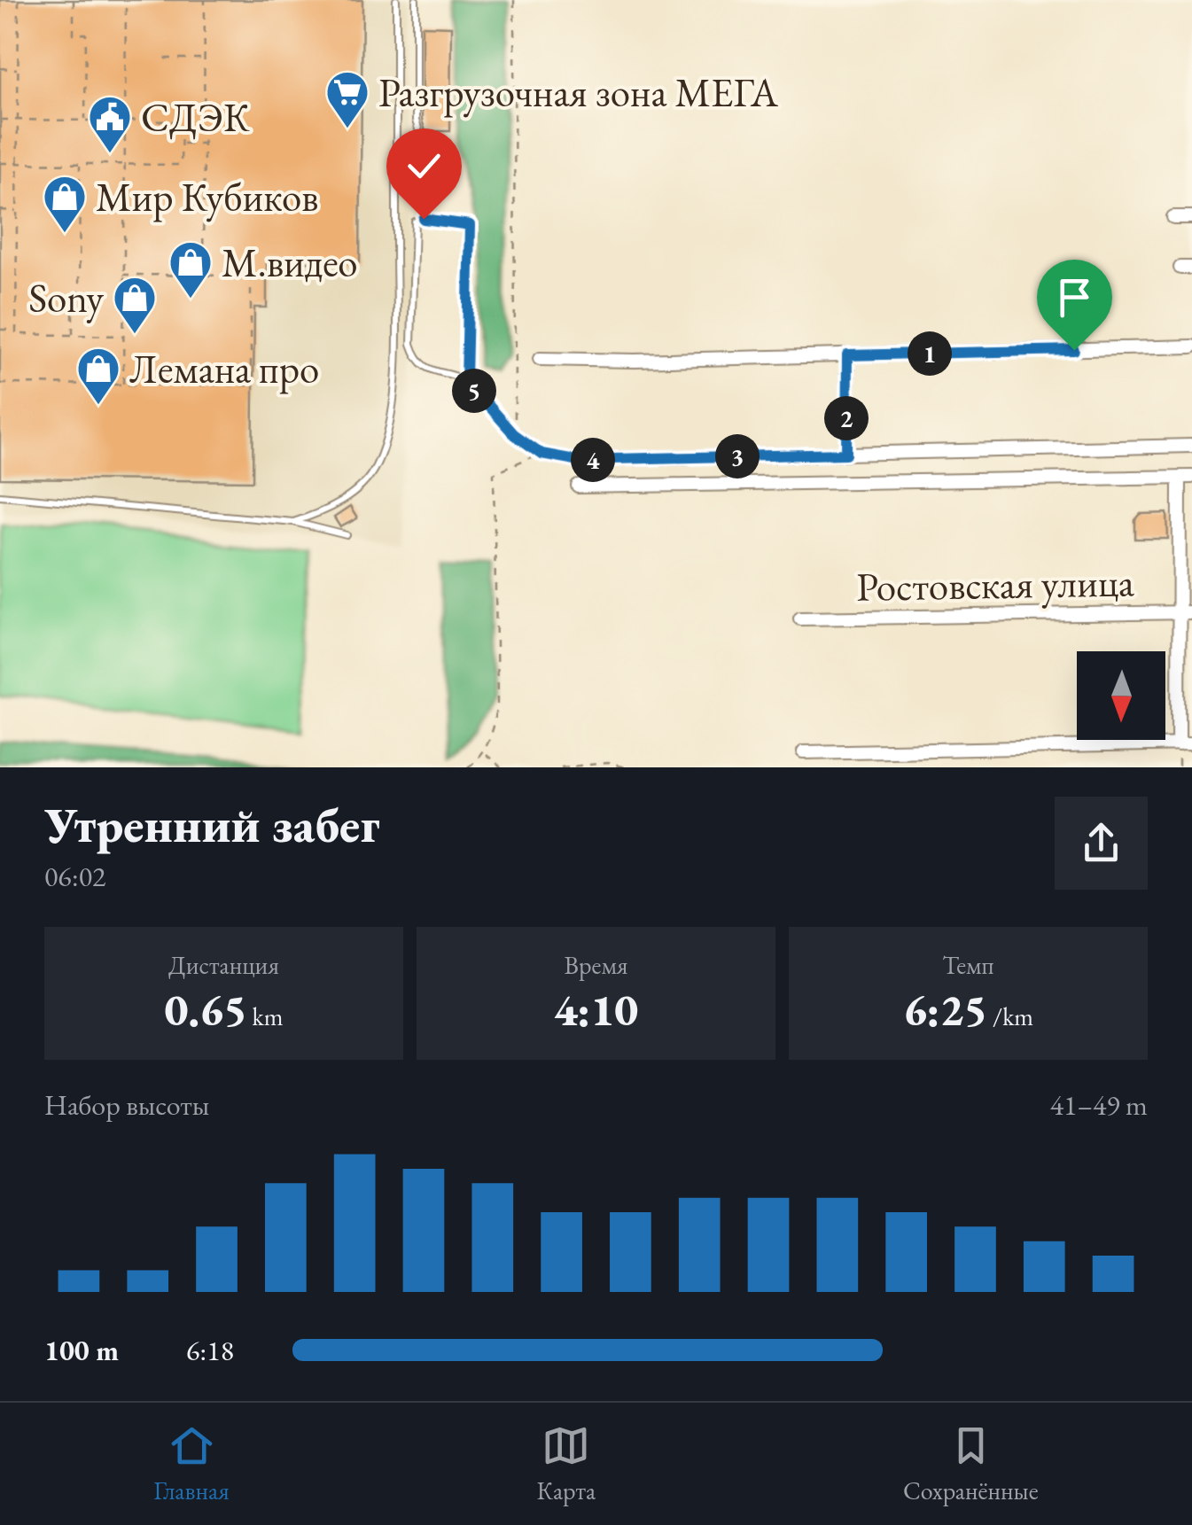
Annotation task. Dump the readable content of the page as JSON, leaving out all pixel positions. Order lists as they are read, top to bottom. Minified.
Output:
{"streets":{"street":["Ростовская улица"]},"places":{"supermarket":["Разгрузочная зона МЕГА"],"public building":["СДЭК"],"shop":["Мир Кубиков","М.видео","Sony","Лемана про"]},"north":"bottom","page":{"pins":["1","5","2","3","4"],"heading":["Утренний забег","06:02"],"stats":[["Дистанция","0.65 km"],["Время","4:10"],["Темп","6:25 /km"]],"chart":["Набор высоты","41–49 m"],"list":[{"name":"100 m","note":"6:18"}],"tabs":["Главная","Карта","Сохранённые"]}}
